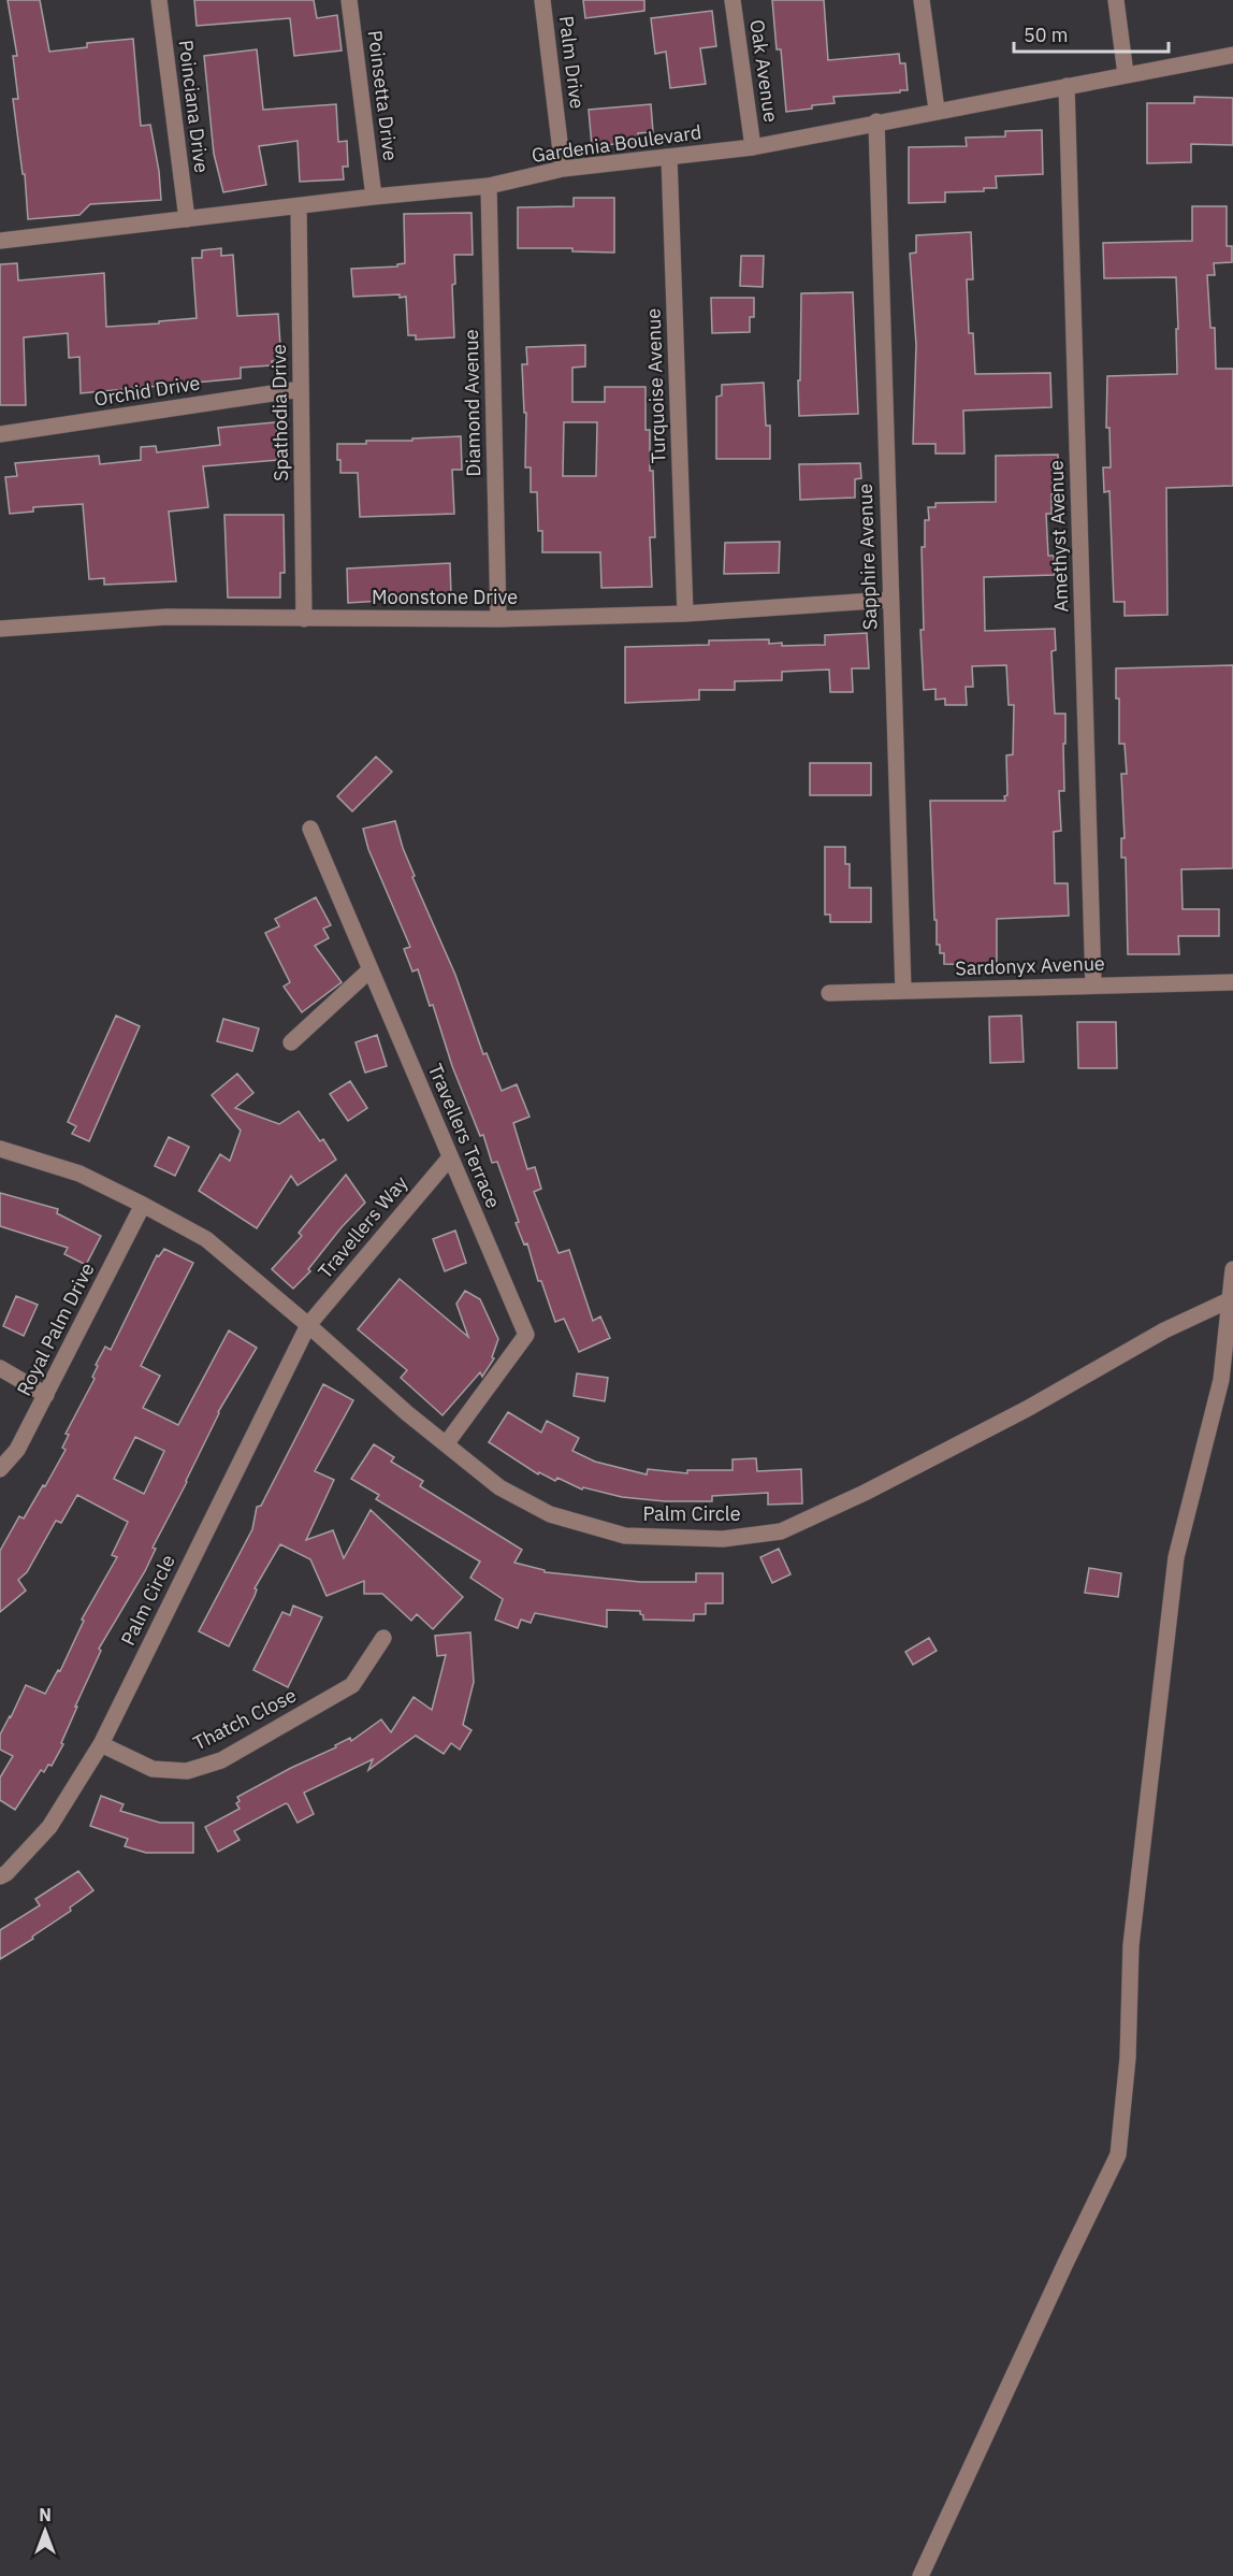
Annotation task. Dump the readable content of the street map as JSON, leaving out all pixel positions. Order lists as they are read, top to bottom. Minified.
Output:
{"streets":{"street":["Palm Drive","Oak Avenue","Poinsetta Drive","Poinciana Drive","Gardenia Boulevard","Turquoise Avenue","Orchid Drive","Diamond Avenue","Spathodia Drive","Amethyst Avenue","Sapphire Avenue","Moonstone Drive","Sardonyx Avenue","Travellers Terrace","Travellers Way","Royal Palm Drive","Palm Circle","Thatch Close"]},"crossings":[["Palm Drive","Gardenia Boulevard"],["Oak Avenue","Gardenia Boulevard"],["Poinsetta Drive","Gardenia Boulevard"],["Poinciana Drive","Gardenia Boulevard"],["Gardenia Boulevard","Turquoise Avenue"],["Gardenia Boulevard","Diamond Avenue"],["Gardenia Boulevard","Spathodia Drive"],["Gardenia Boulevard","Amethyst Avenue"],["Gardenia Boulevard","Sapphire Avenue"],["Turquoise Avenue","Moonstone Drive"],["Orchid Drive","Spathodia Drive"],["Diamond Avenue","Moonstone Drive"],["Spathodia Drive","Moonstone Drive"],["Amethyst Avenue","Sardonyx Avenue"],["Sapphire Avenue","Moonstone Drive"],["Sapphire Avenue","Sardonyx Avenue"],["Travellers Terrace","Travellers Way"],["Travellers Terrace","Palm Circle"],["Travellers Way","Palm Circle"],["Royal Palm Drive","Palm Circle"],["Palm Circle","Thatch Close"]],"scale_bar":"50 m","north":"top"}
